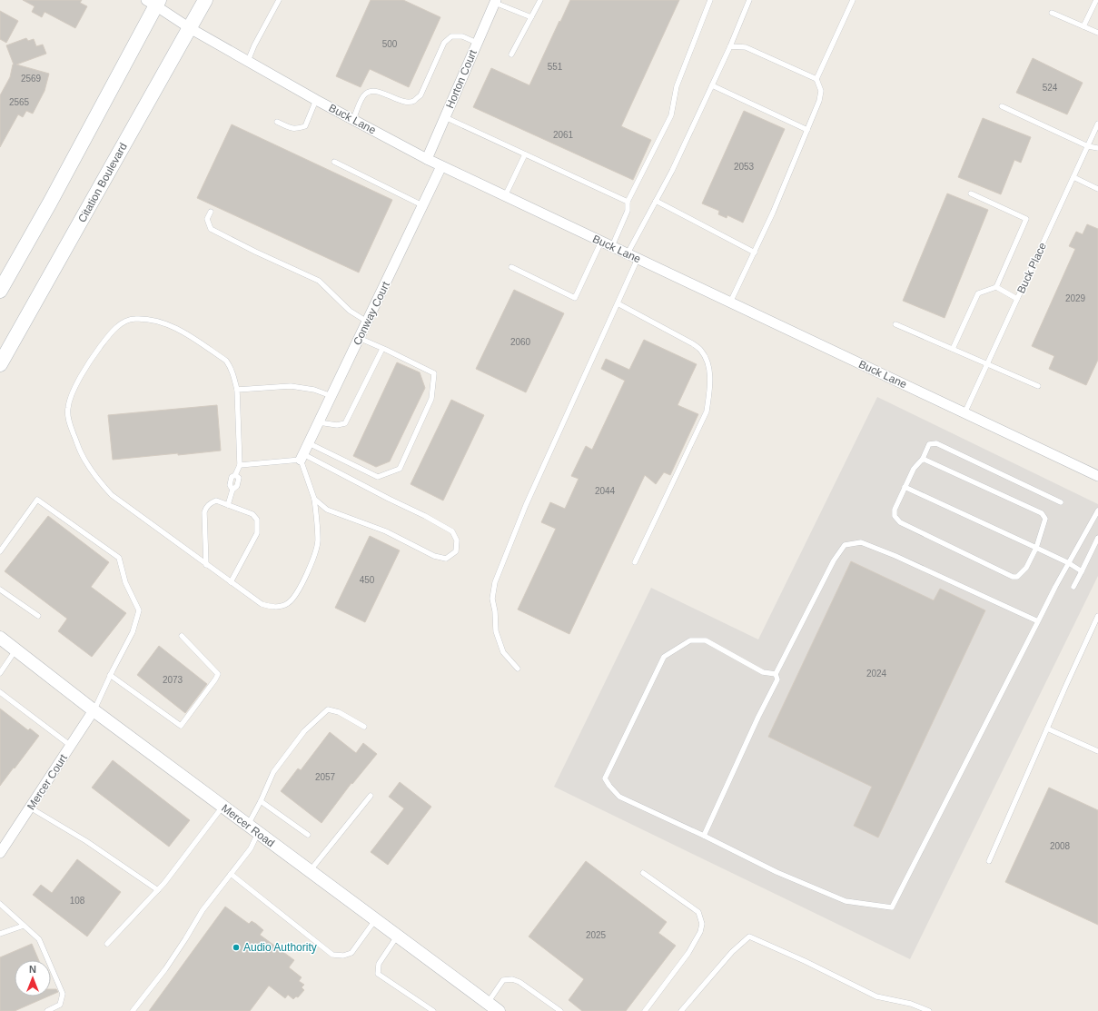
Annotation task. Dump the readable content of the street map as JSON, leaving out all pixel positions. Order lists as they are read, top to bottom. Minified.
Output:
{"streets":{"main road":["Citation Boulevard"],"street":["Horton Court","Buck Lane","Conway Court","Mercer Court","Mercer Road"],"lane":["Buck Place"]},"crossings":[["Horton Court","Buck Lane"],["Buck Lane","Citation Boulevard"],["Buck Lane","Buck Place"],["Buck Lane","Conway Court"],["Mercer Court","Mercer Road"]],"places":["Audio Authority"],"house_numbers":["500","551","2569","524","2565","2061","2053","2029","2060","2044","450","2024","2073","2057","2008","108","2025"],"north":"top"}
